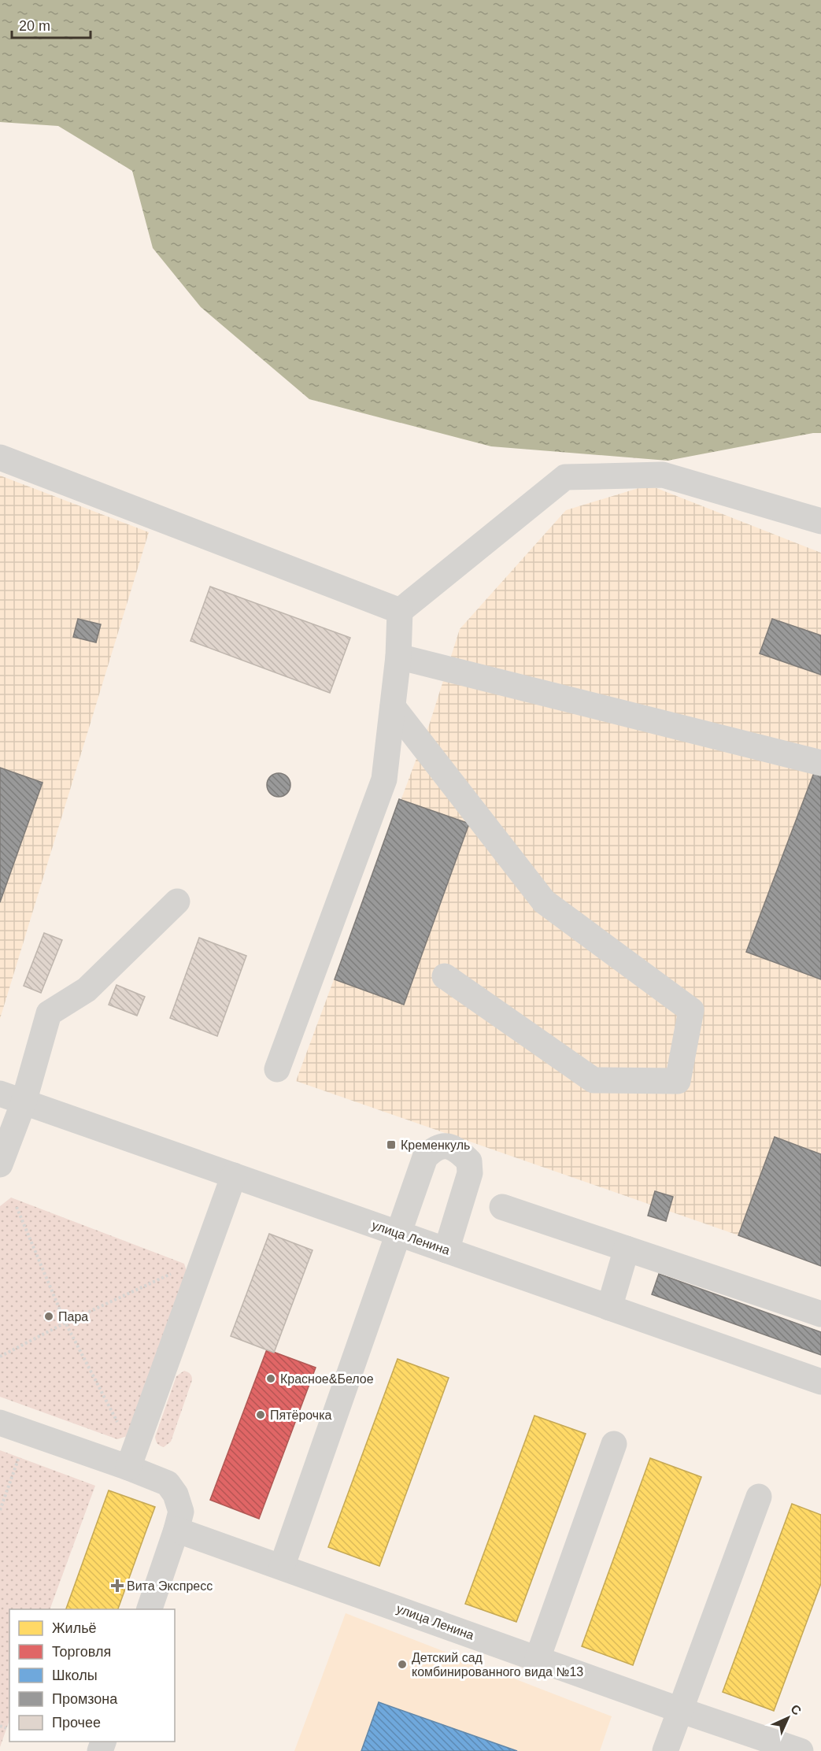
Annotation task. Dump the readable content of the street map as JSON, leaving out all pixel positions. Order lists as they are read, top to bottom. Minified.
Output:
{"streets":{"street":["улица Ленина"]},"places":{"transit":["Кременкуль"],"other":["Пара","Красное&Белое","Пятёрочка","Детский сад комбинированного вида №13"],"health":["Вита Экспресс"]},"legend":["Жильё","Торговля","Школы","Промзона","Прочее"],"scale_bar":"20 m","north":"top right"}
